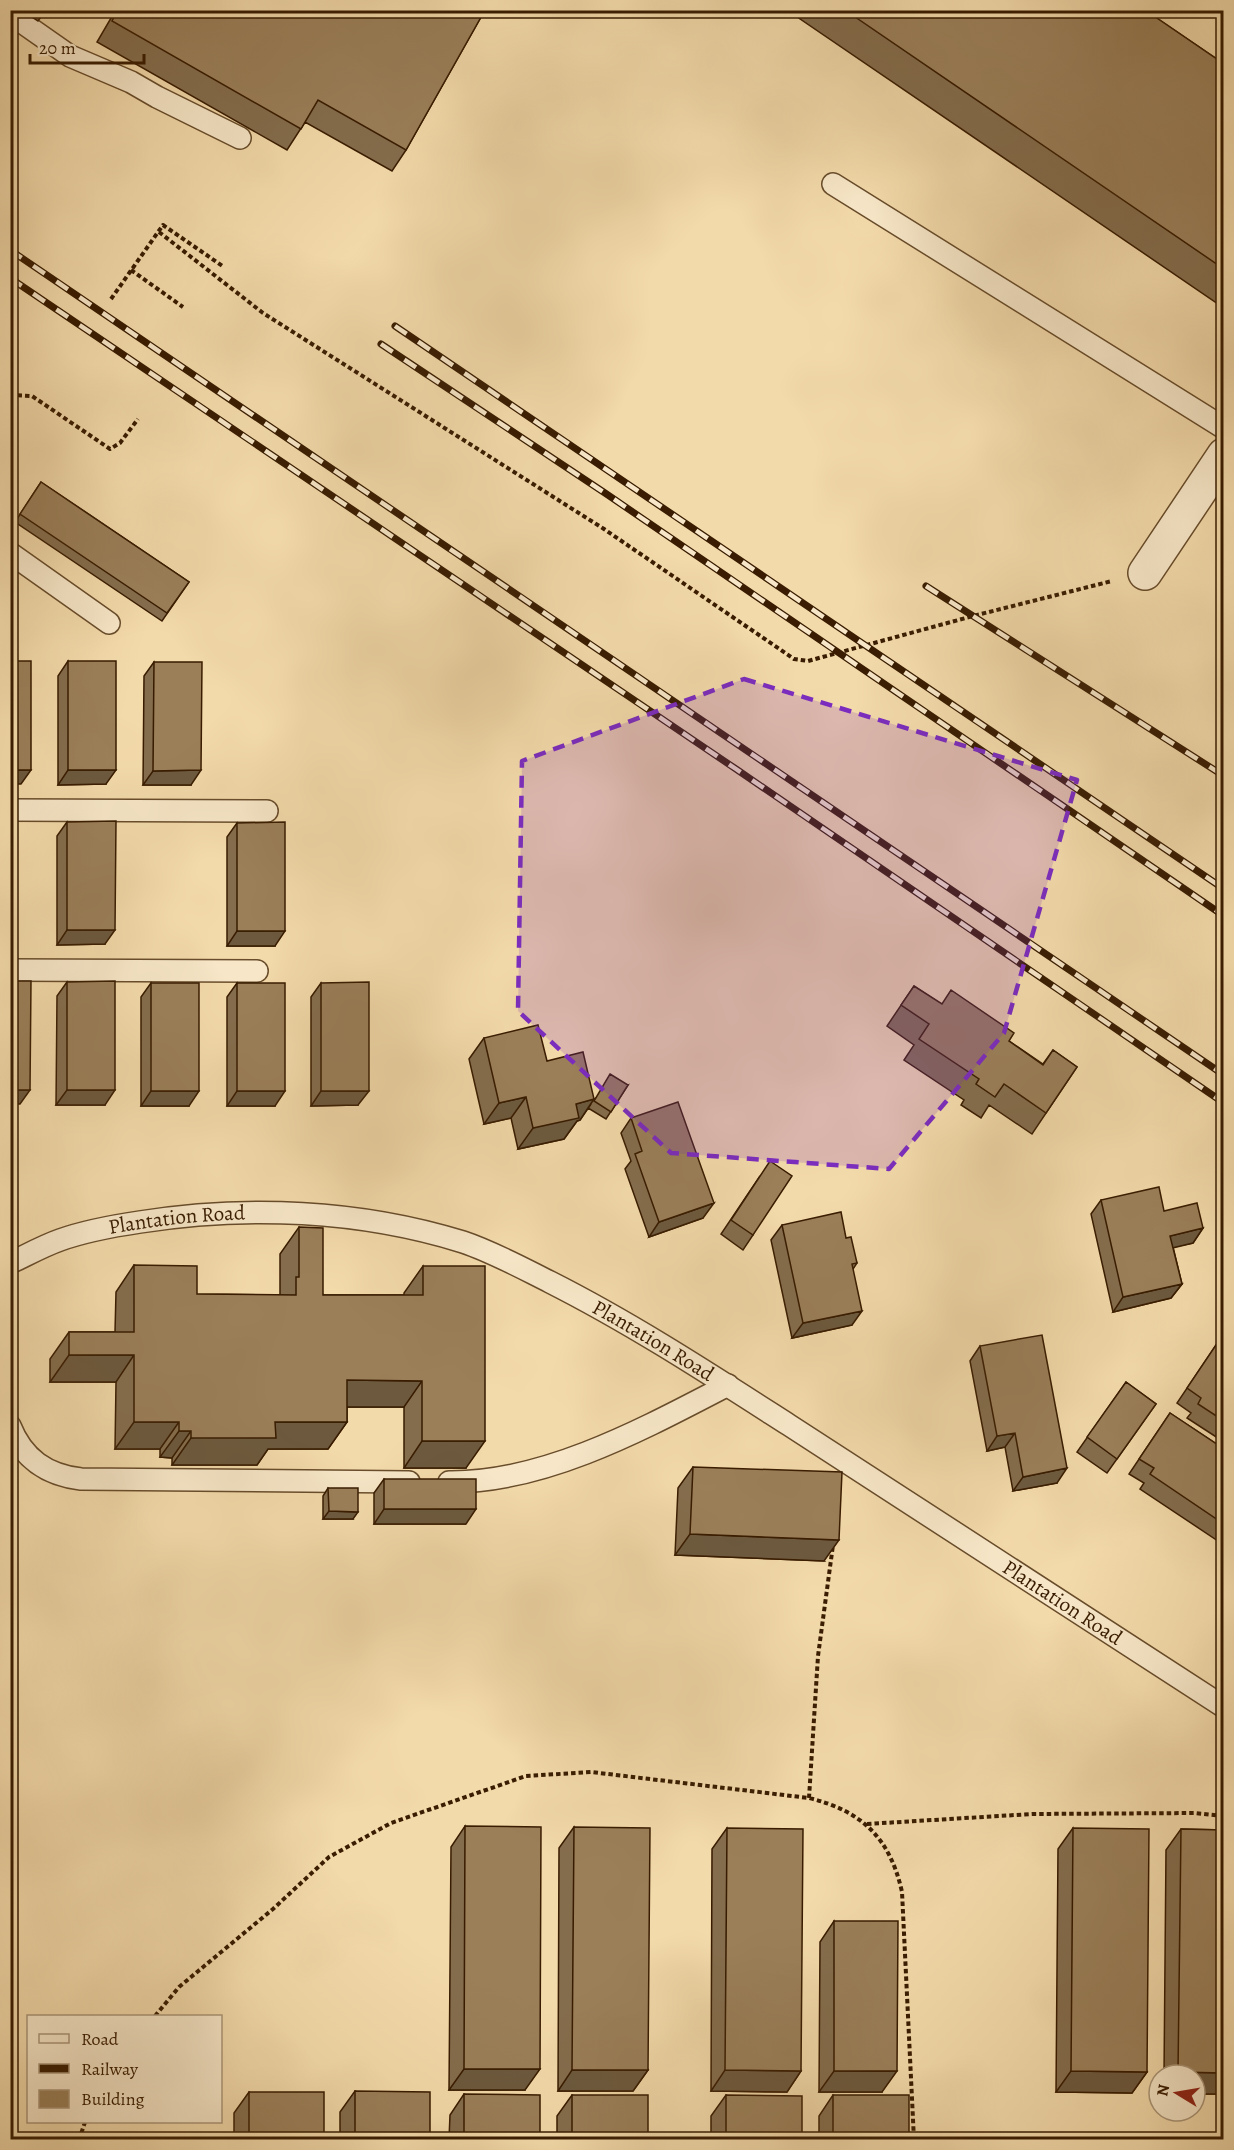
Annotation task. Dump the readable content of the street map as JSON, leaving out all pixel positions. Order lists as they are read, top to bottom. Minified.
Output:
{"streets":{"lane":["Plantation Road"]},"legend":["Road","Railway","Building"],"scale_bar":"20 m","north":"left"}
